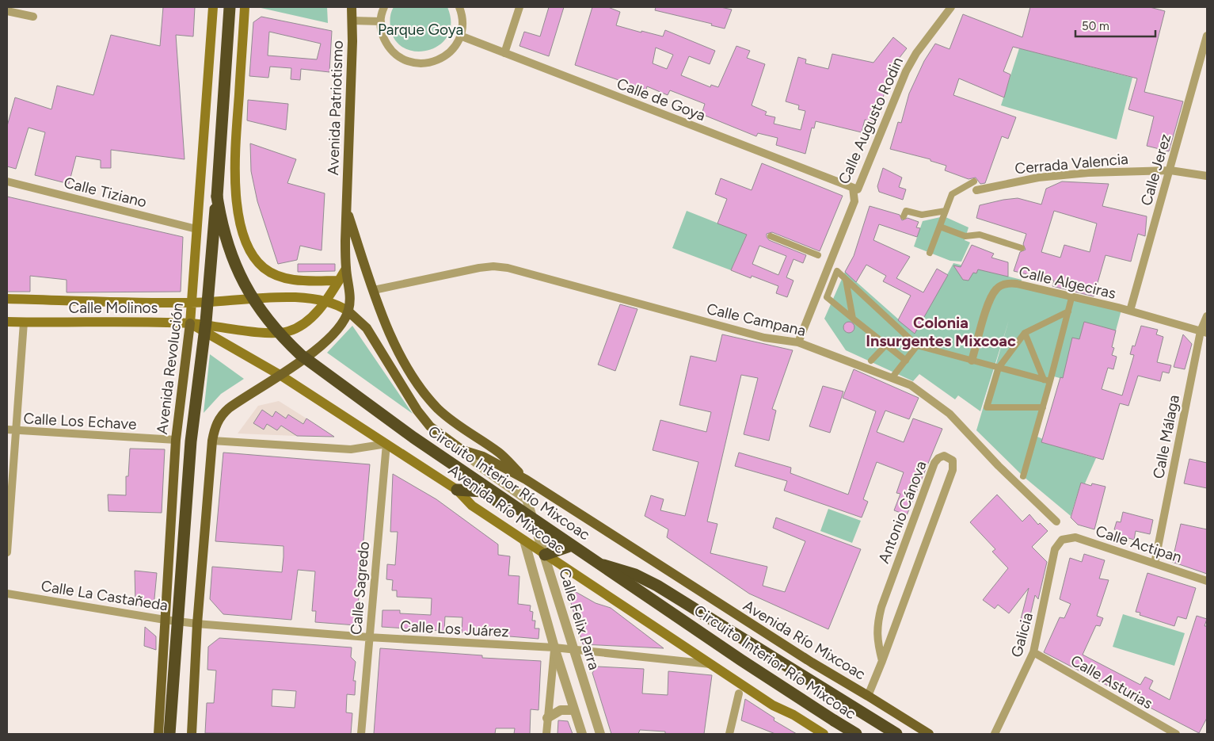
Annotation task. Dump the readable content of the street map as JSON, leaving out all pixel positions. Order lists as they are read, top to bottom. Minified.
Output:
{"streets":{"highway":["Circuito Interior Río Mixcoac"],"main road":["Avenida Patriotismo","Calle Molinos","Avenida Revolución","Avenida Río Mixcoac"],"street":["Calle de Goya","Calle Augusto Rodin","Cerrada Valencia","Calle Jerez","Calle Tiziano","Calle Algeciras","Calle Campana","Calle Los Echave","Calle Málaga","Antonio Cánova","Calle Actipan","Calle Sagredo","Calle La Castañeda","Calle Felix Parra","Calle Los Juárez","Galicia","Calle Asturias"]},"crossings":[["Calle de Goya","Calle Augusto Rodin"],["Avenida Patriotismo","Calle Molinos"],["Avenida Patriotismo","Calle Campana"],["Avenida Patriotismo","Avenida Río Mixcoac"],["Calle Augusto Rodin","Calle Campana"],["Cerrada Valencia","Calle Jerez"],["Calle Jerez","Calle Algeciras"],["Calle Tiziano","Avenida Revolución"],["Calle Algeciras","Calle Málaga"],["Calle Molinos","Avenida Revolución"],["Calle Molinos","Avenida Río Mixcoac"],["Calle Campana","Avenida Río Mixcoac"],["Avenida Revolución","Calle Los Echave"],["Avenida Revolución","Avenida Río Mixcoac"],["Avenida Revolución","Calle La Castañeda"],["Calle Málaga","Calle Actipan"],["Avenida Río Mixcoac","Antonio Cánova"],["Avenida Río Mixcoac","Calle Sagredo"],["Avenida Río Mixcoac","Calle Felix Parra"],["Avenida Río Mixcoac","Calle Los Juárez"],["Calle Actipan","Galicia"],["Calle Sagredo","Calle Los Juárez"],["Calle La Castañeda","Calle Los Juárez"],["Calle Felix Parra","Calle Los Juárez"],["Galicia","Calle Asturias"]],"districts":["Colonia Insurgentes Mixcoac"],"parks":["Parque Goya"],"scale_bar":"50 m"}
